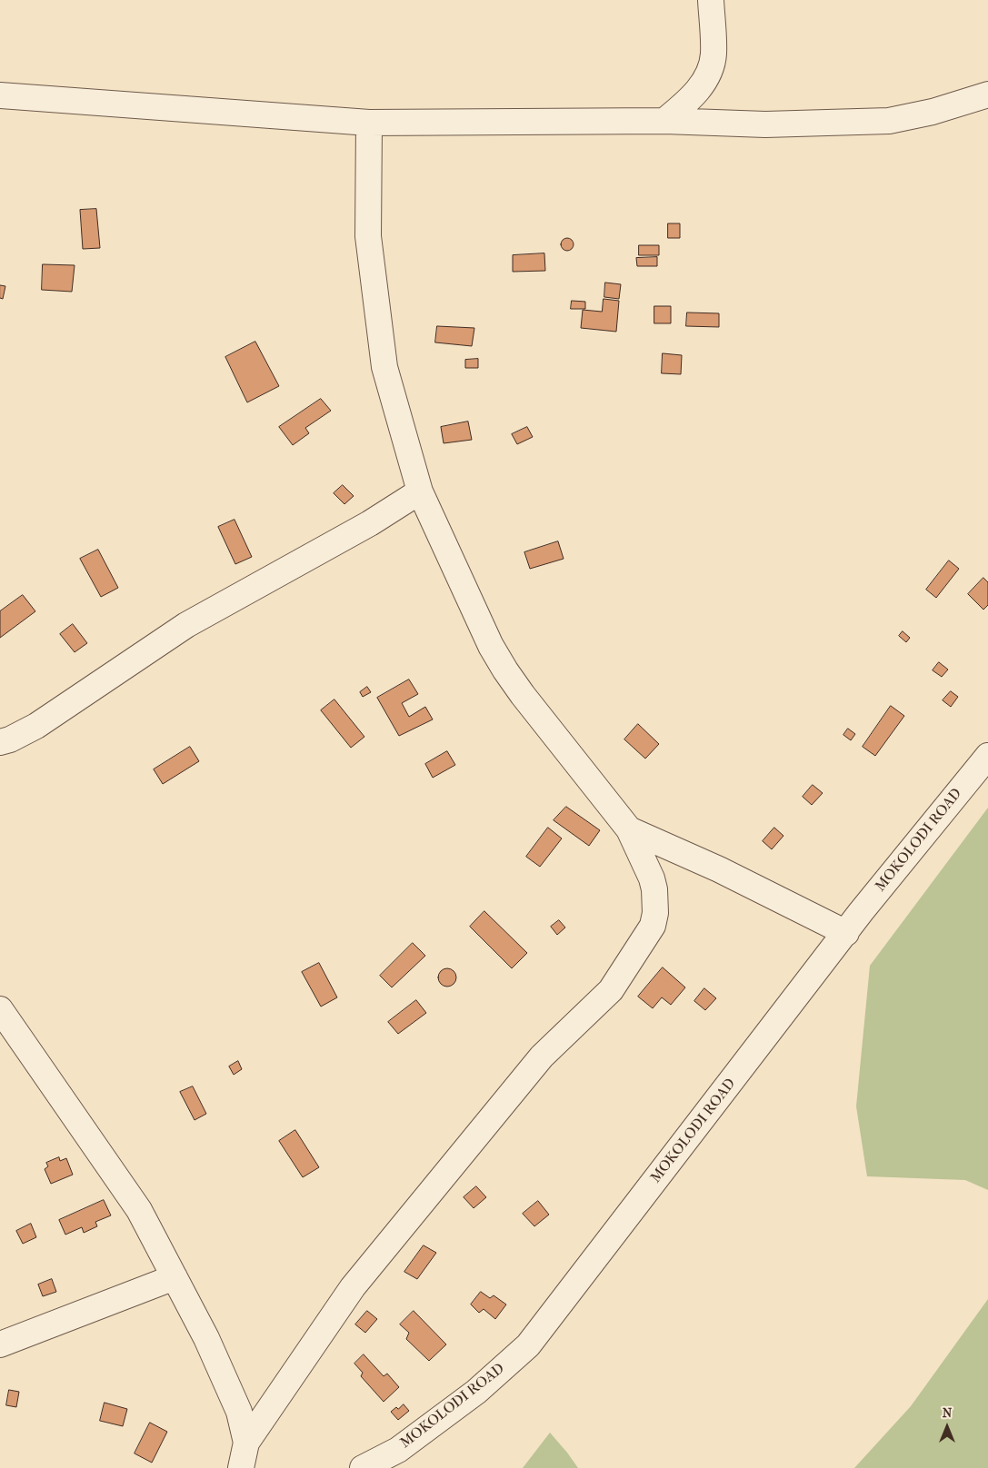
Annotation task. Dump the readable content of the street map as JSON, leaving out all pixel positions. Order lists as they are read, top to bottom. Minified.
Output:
{"streets":{"street":["MOKOLODI ROAD"]},"north":"top"}
